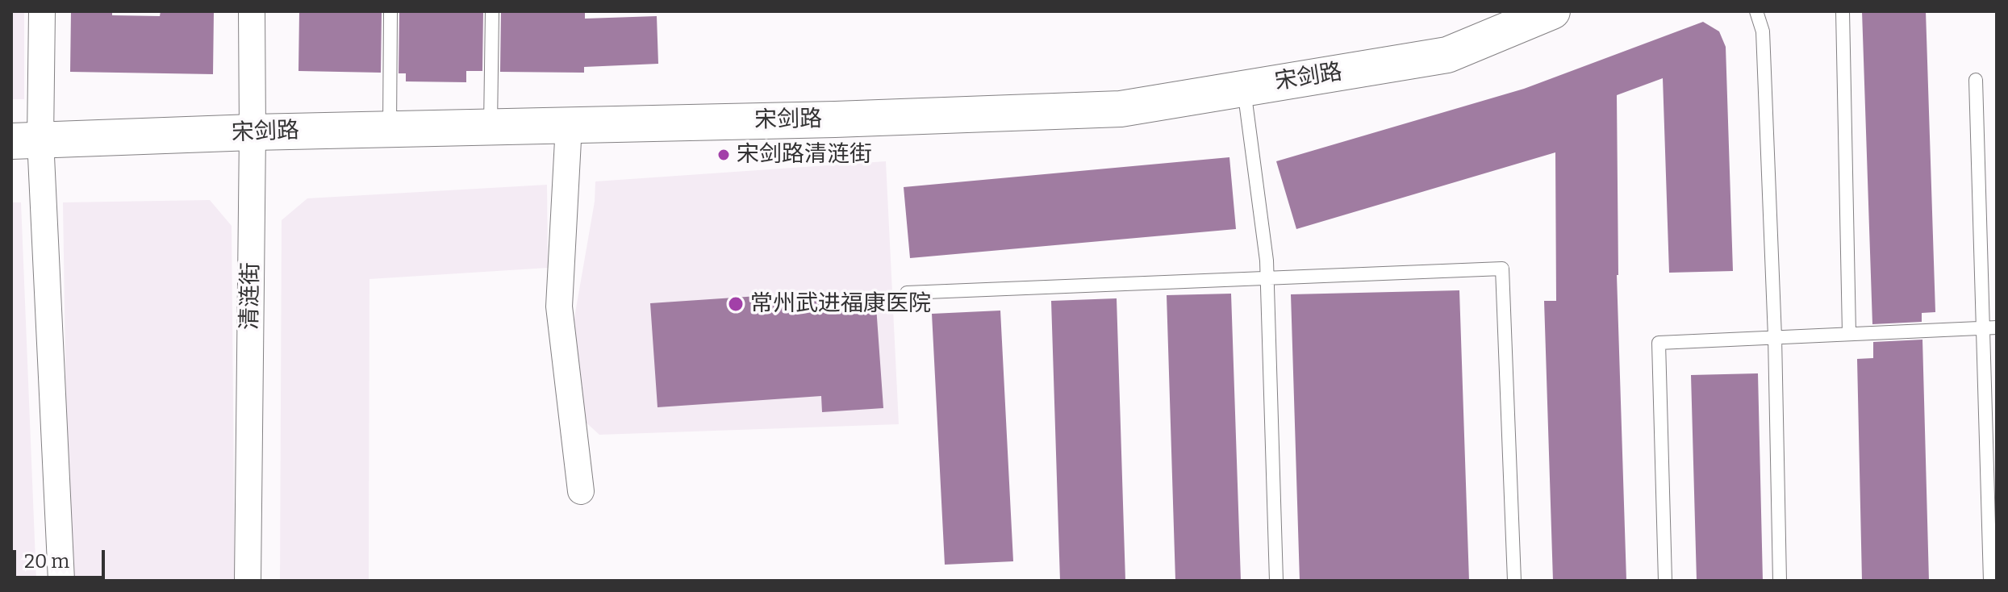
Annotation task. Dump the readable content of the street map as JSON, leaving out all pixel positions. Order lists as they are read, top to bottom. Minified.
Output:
{"streets":{"main road":["宋剑路"],"street":["清涟街"]},"crossings":[["宋剑路","清涟街"]],"places":["宋剑路清涟街","常州武进福康医院"],"scale_bar":"20 m"}
